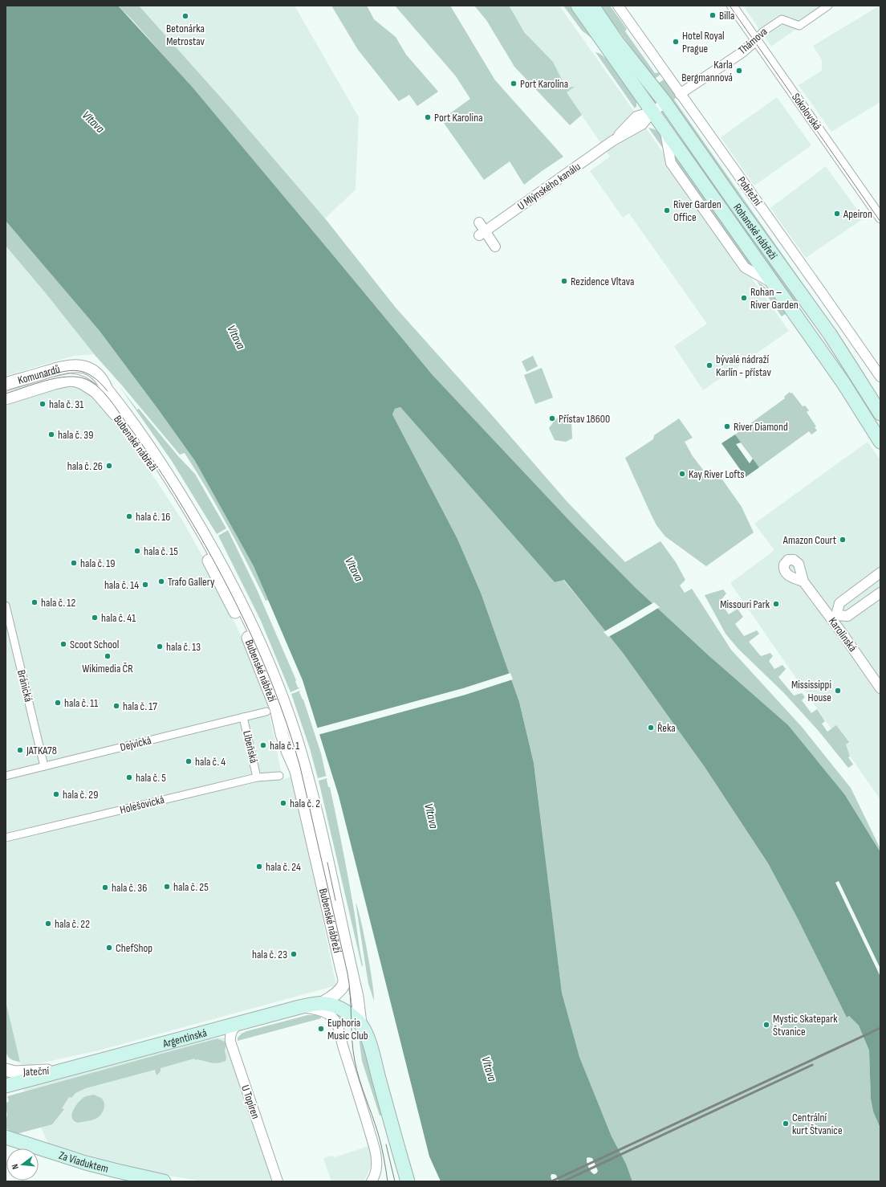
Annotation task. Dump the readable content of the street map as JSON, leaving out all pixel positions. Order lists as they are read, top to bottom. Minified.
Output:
{"streets":{"main road":["Rohanské nábřeží","Argentinská","Za Viaduktem"],"street":["Thámova","Sokolovská","U Mlýnského kanálu","Pobřežní","Komunardů","Bubenské nábřeží","Karolinská","Bránická","Dejvická","Libeňská","Holešovická","Jateční","U Topíren"]},"crossings":[["Thámova","Sokolovská"],["Thámova","Pobřežní"],["U Mlýnského kanálu","Rohanské nábřeží"],["Komunardů","Bubenské nábřeží"],["Bubenské nábřeží","Argentinská"],["Bránická","Dejvická"],["Dejvická","Libeňská"],["Libeňská","Holešovická"],["Argentinská","Jateční"],["Argentinská","U Topíren"]],"water":["Vltava"],"places":["Billa","Betonárka Metrostav","Hotel Royal Prague","Karla Bergmannová","Port Karolína","Port Karolina","River Garden Office","Apeiron","Rezidence Vltava","Rohan – River Garden","bývalé nádraží Karlín - přístav","hala č. 31","Přístav 18600","River Diamond","hala č. 39","hala č. 26","Kay River Lofts","hala č. 16","Amazon Court","hala č. 15","hala č. 19","Trafo Gallery","hala č. 14","hala č. 12","Missouri Park","hala č. 41","Scoot School","hala č. 13","Wikimedia ČR","Mississippi House","hala č. 11","hala č. 17","Řeka","hala č. 1","JATKA78","hala č. 4","hala č. 5","hala č. 29","hala č. 2","hala č. 24","hala č. 25","hala č. 36","hala č. 22","ChefShop","hala č. 23","Mystic Skatepark Štvanice","Euphoria Music Club","Centrální kurt Štvanice"],"north":"left"}
